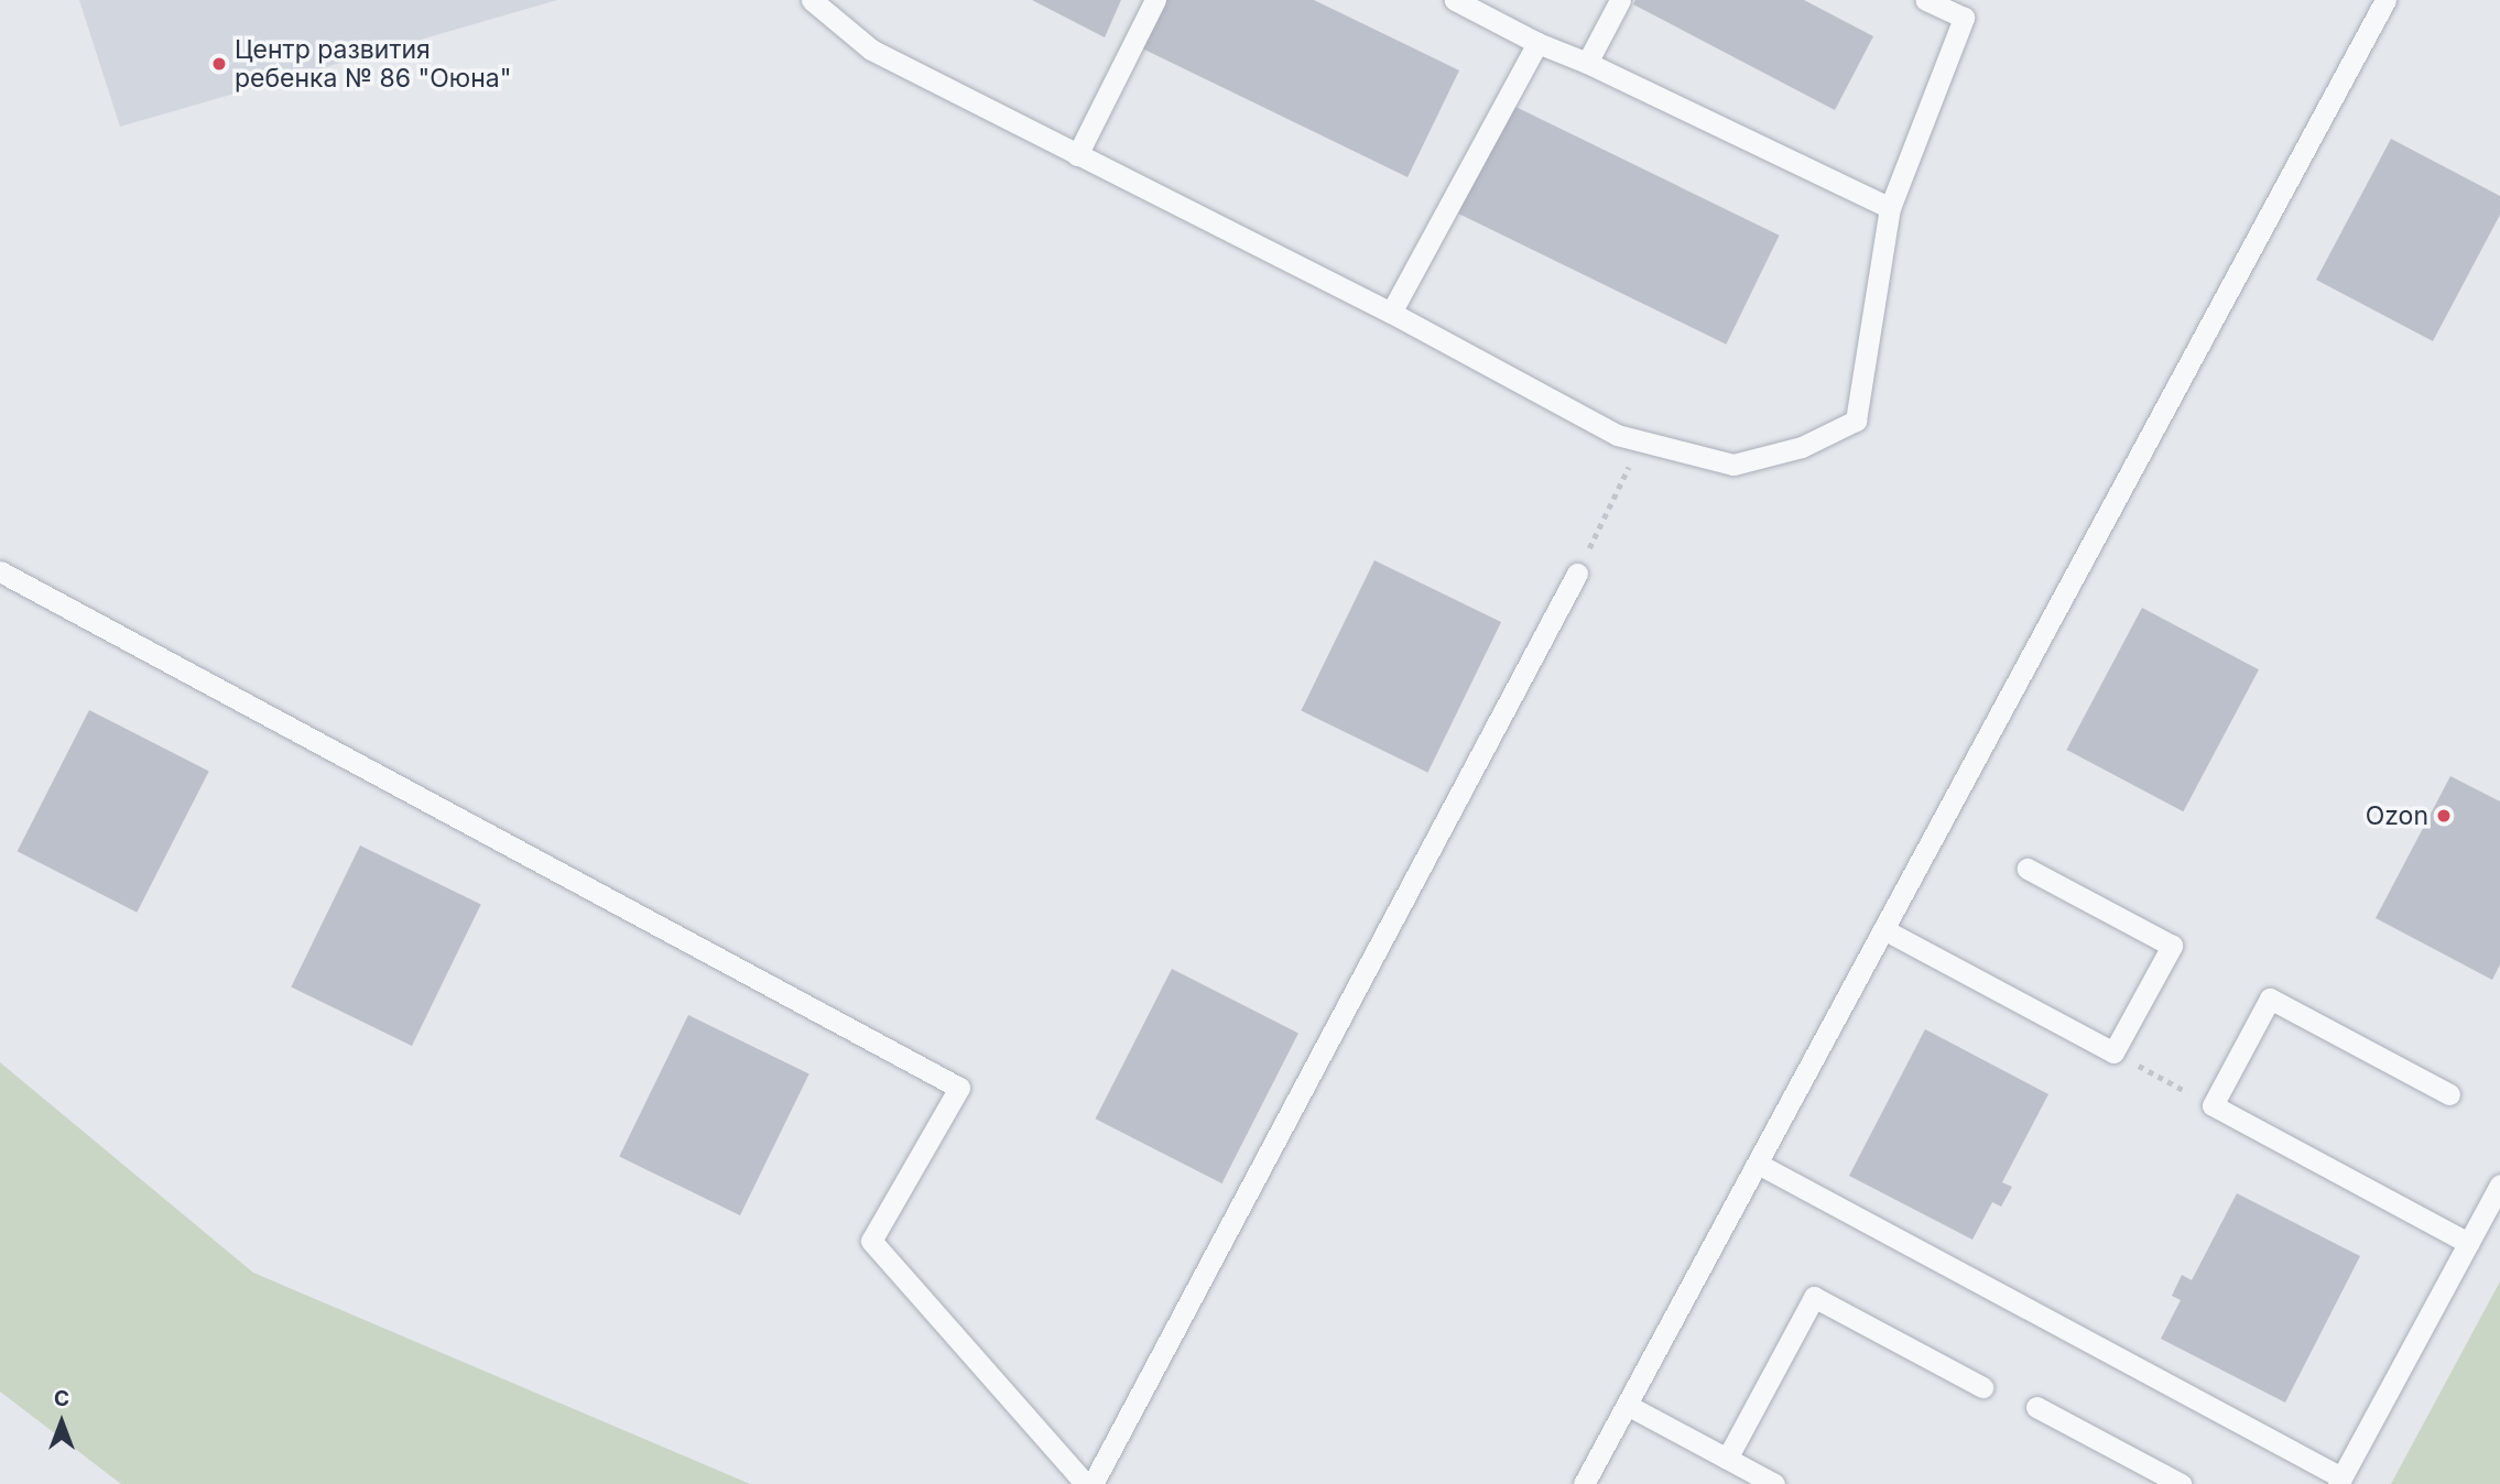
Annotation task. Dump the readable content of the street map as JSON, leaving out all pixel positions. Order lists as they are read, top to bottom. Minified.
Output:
{"places":["Центр развития ребенка № 86 \"Оюна\"","Ozon"],"north":"top"}
